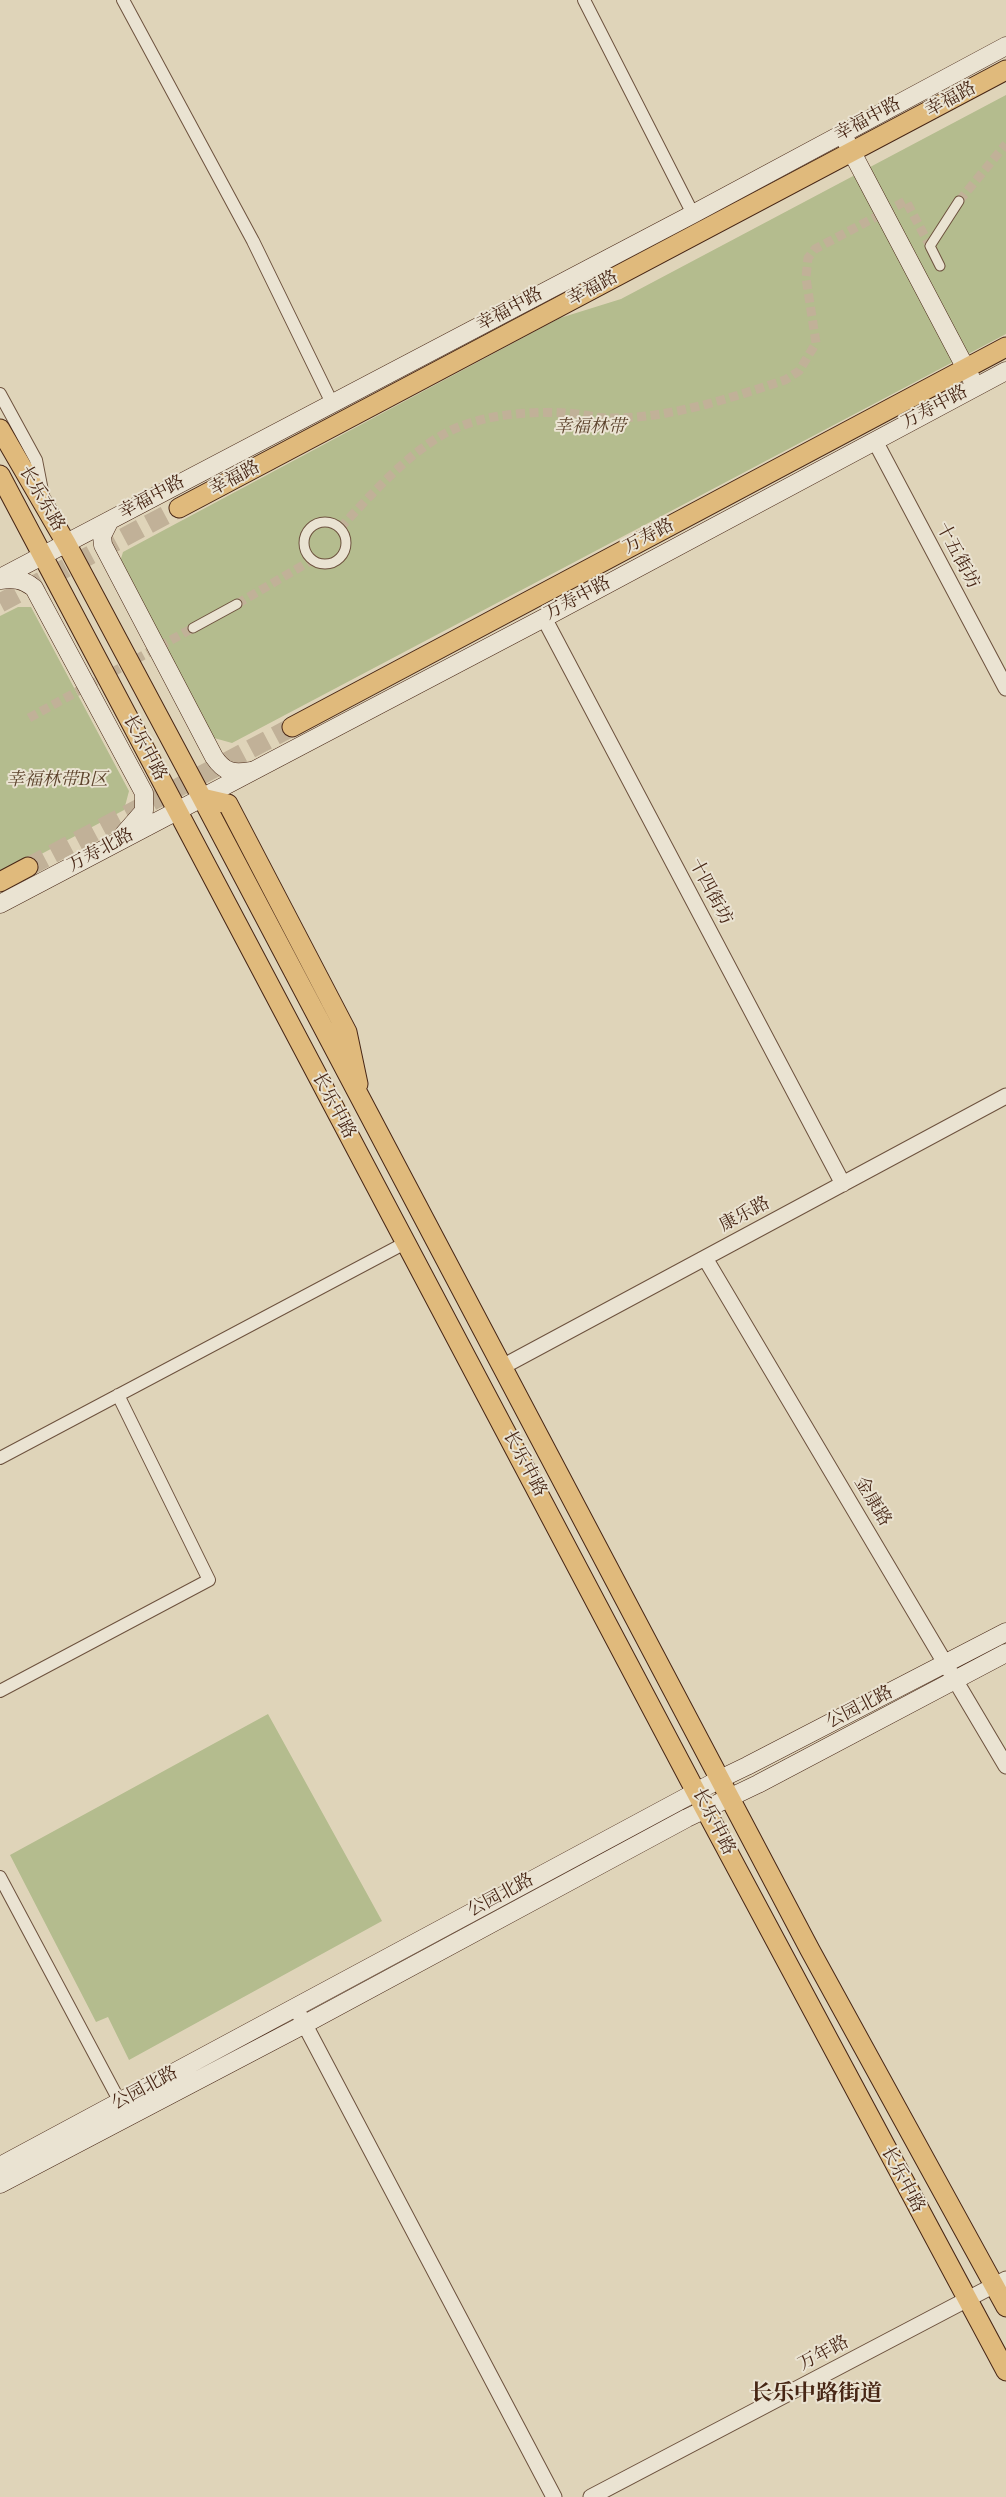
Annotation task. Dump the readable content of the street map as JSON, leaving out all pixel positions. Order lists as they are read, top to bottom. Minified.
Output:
{"streets":{"main road":["幸福路","幸福中路","万寿中路","长乐东路","万寿路","长乐中路","万寿北路","公园北路"],"street":["十五街坊","十四街坊","康乐路","金康路","万年路"]},"crossings":[["幸福中路","长乐东路"],["幸福中路","长乐中路"],["万寿中路","十五街坊"],["万寿中路","长乐中路"],["万寿中路","万寿北路"],["万寿中路","十四街坊"],["长乐东路","长乐中路"],["长乐中路","万寿北路"],["长乐中路","康乐路"],["长乐中路","公园北路"],["长乐中路","万年路"],["十四街坊","康乐路"],["康乐路","金康路"],["金康路","公园北路"]],"districts":["长乐中路街道"],"parks":["幸福林带","幸福林带B区"]}
